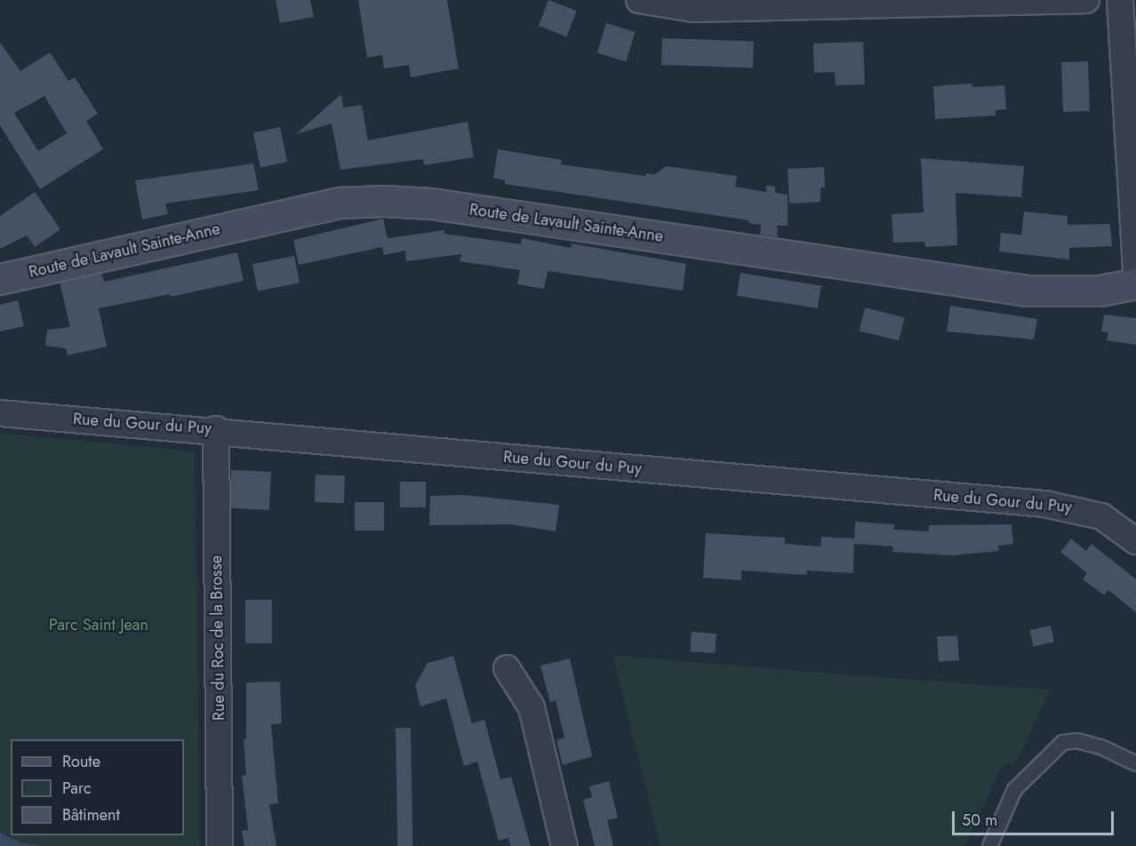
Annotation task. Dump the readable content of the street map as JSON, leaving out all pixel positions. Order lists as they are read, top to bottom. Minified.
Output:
{"streets":{"street":["Route de Lavault Sainte-Anne","Rue du Gour du Puy","Rue du Roc de la Brosse"]},"crossings":[["Rue du Gour du Puy","Rue du Roc de la Brosse"]],"parks":["Parc Saint Jean"],"legend":["Route","Parc","Bâtiment"],"scale_bar":"50 m"}
